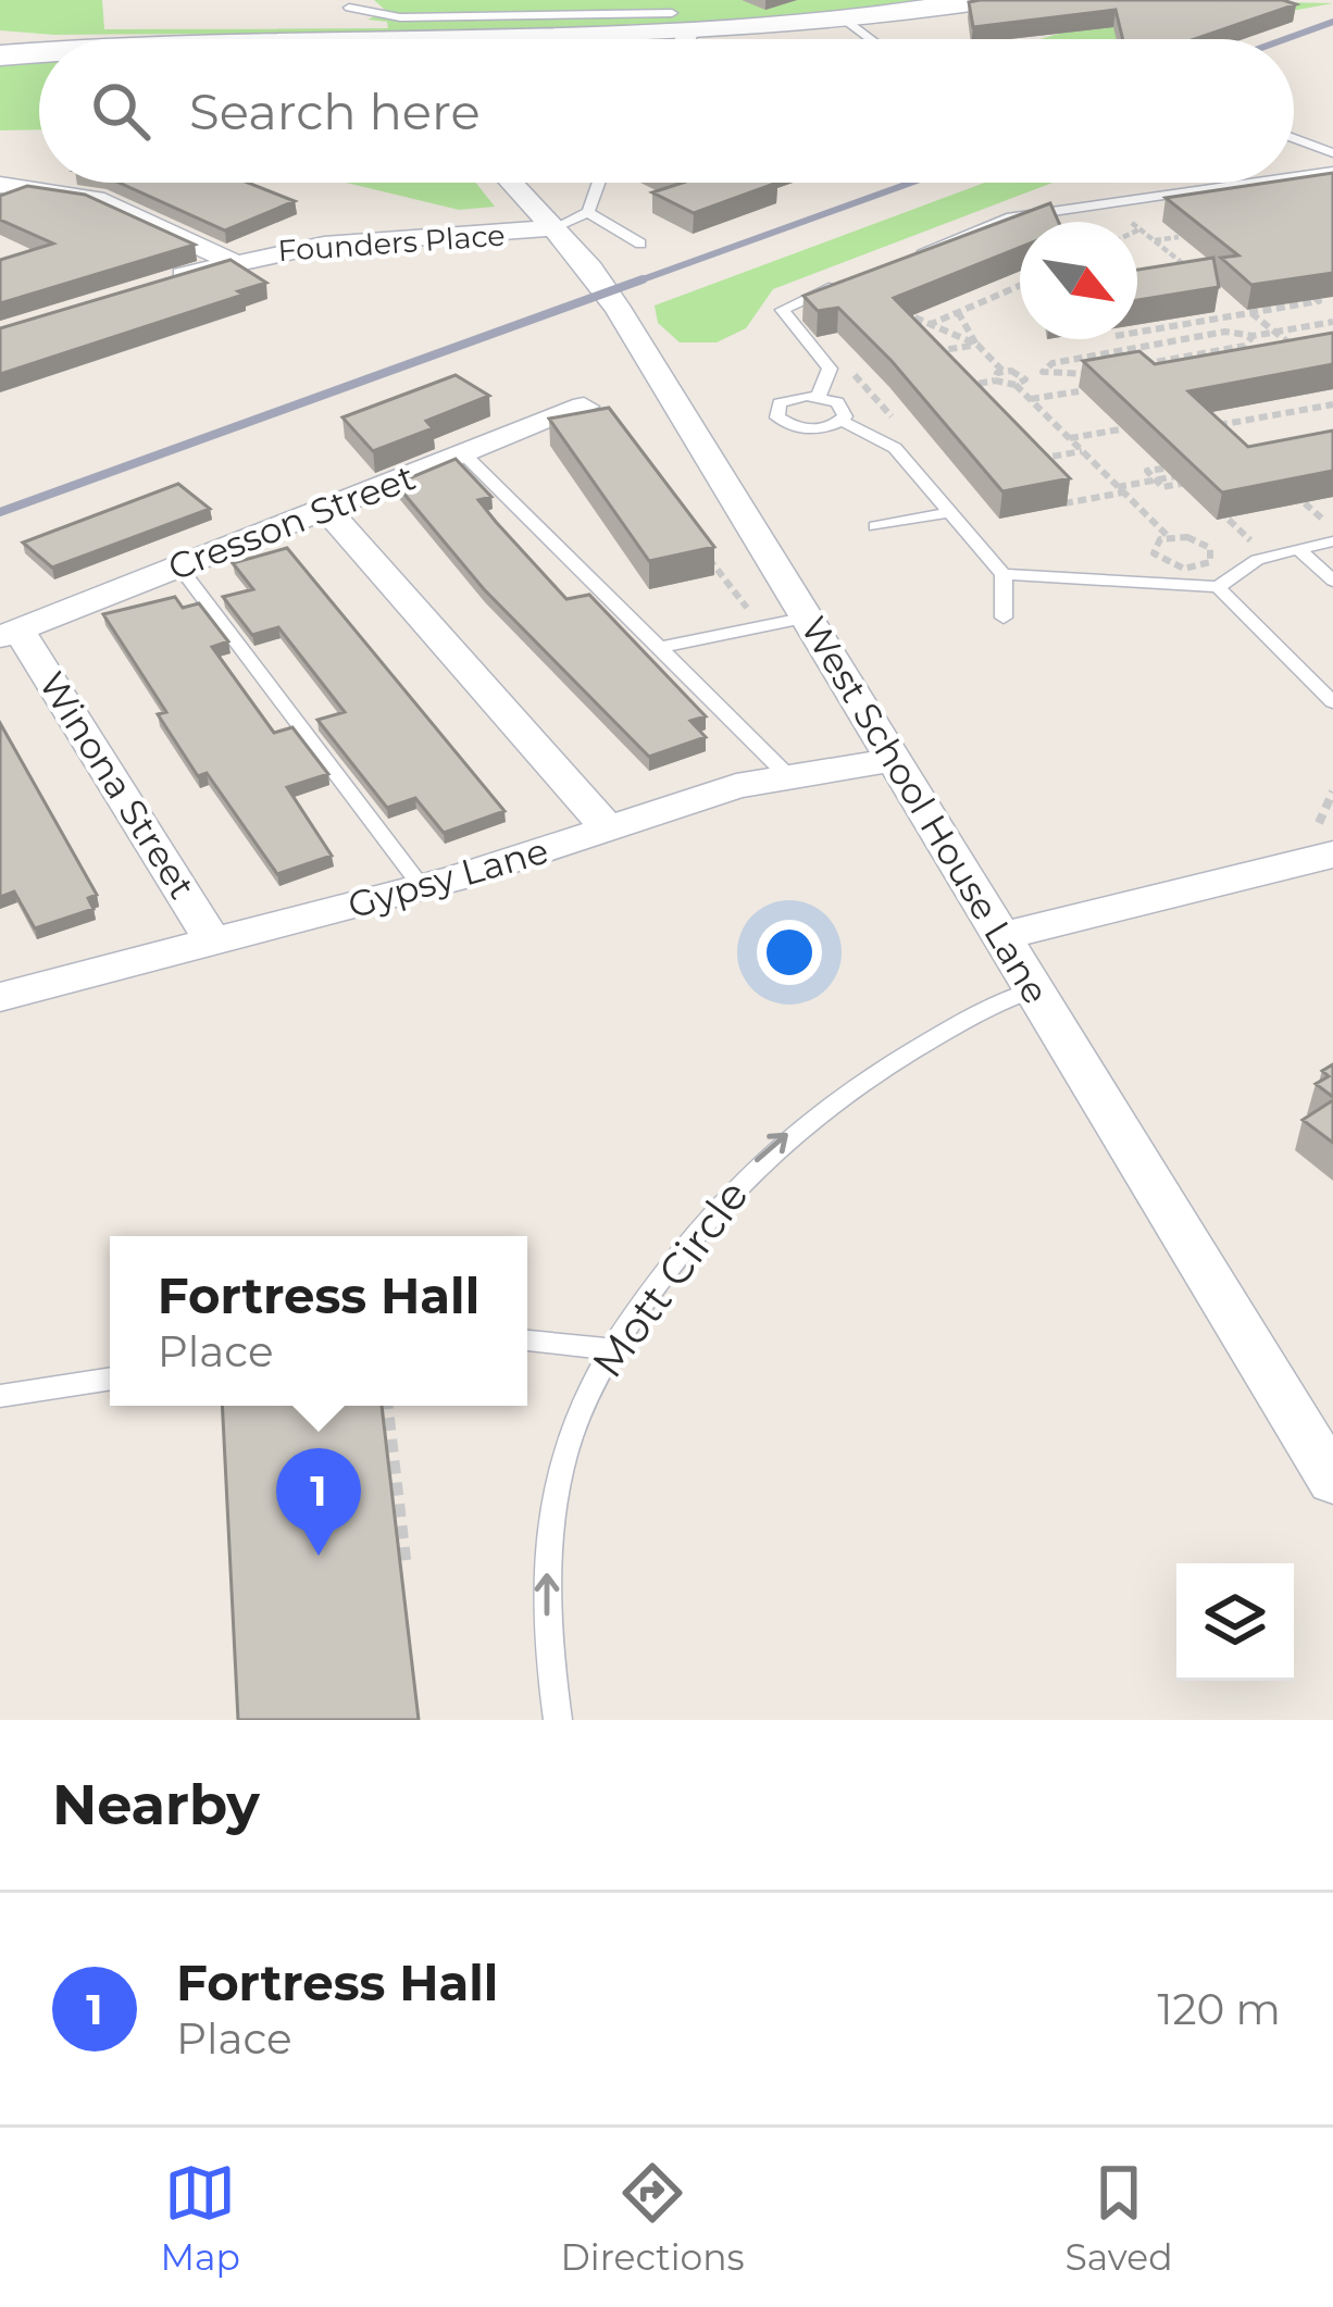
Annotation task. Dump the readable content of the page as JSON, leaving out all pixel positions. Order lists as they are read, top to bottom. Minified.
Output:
{"streets":{"street":["Founders Place","Cresson Street","Winona Street","West School House Lane","Gypsy Lane"],"lane":["Mott Circle"]},"crossings":[["Founders Place","West School House Lane"],["Cresson Street","Winona Street"],["Winona Street","Gypsy Lane"],["West School House Lane","Gypsy Lane"],["West School House Lane","Mott Circle"]],"one_way":["Mott Circle"],"north":"bottom right","page":{"search":"Search here","popup":["Fortress Hall","Place"],"pins":"1","heading":"Nearby","list":[{"mark":"1","name":"Fortress Hall","note":"Place","value":"120 m"}],"nav":["Map","Directions","Saved"]}}
